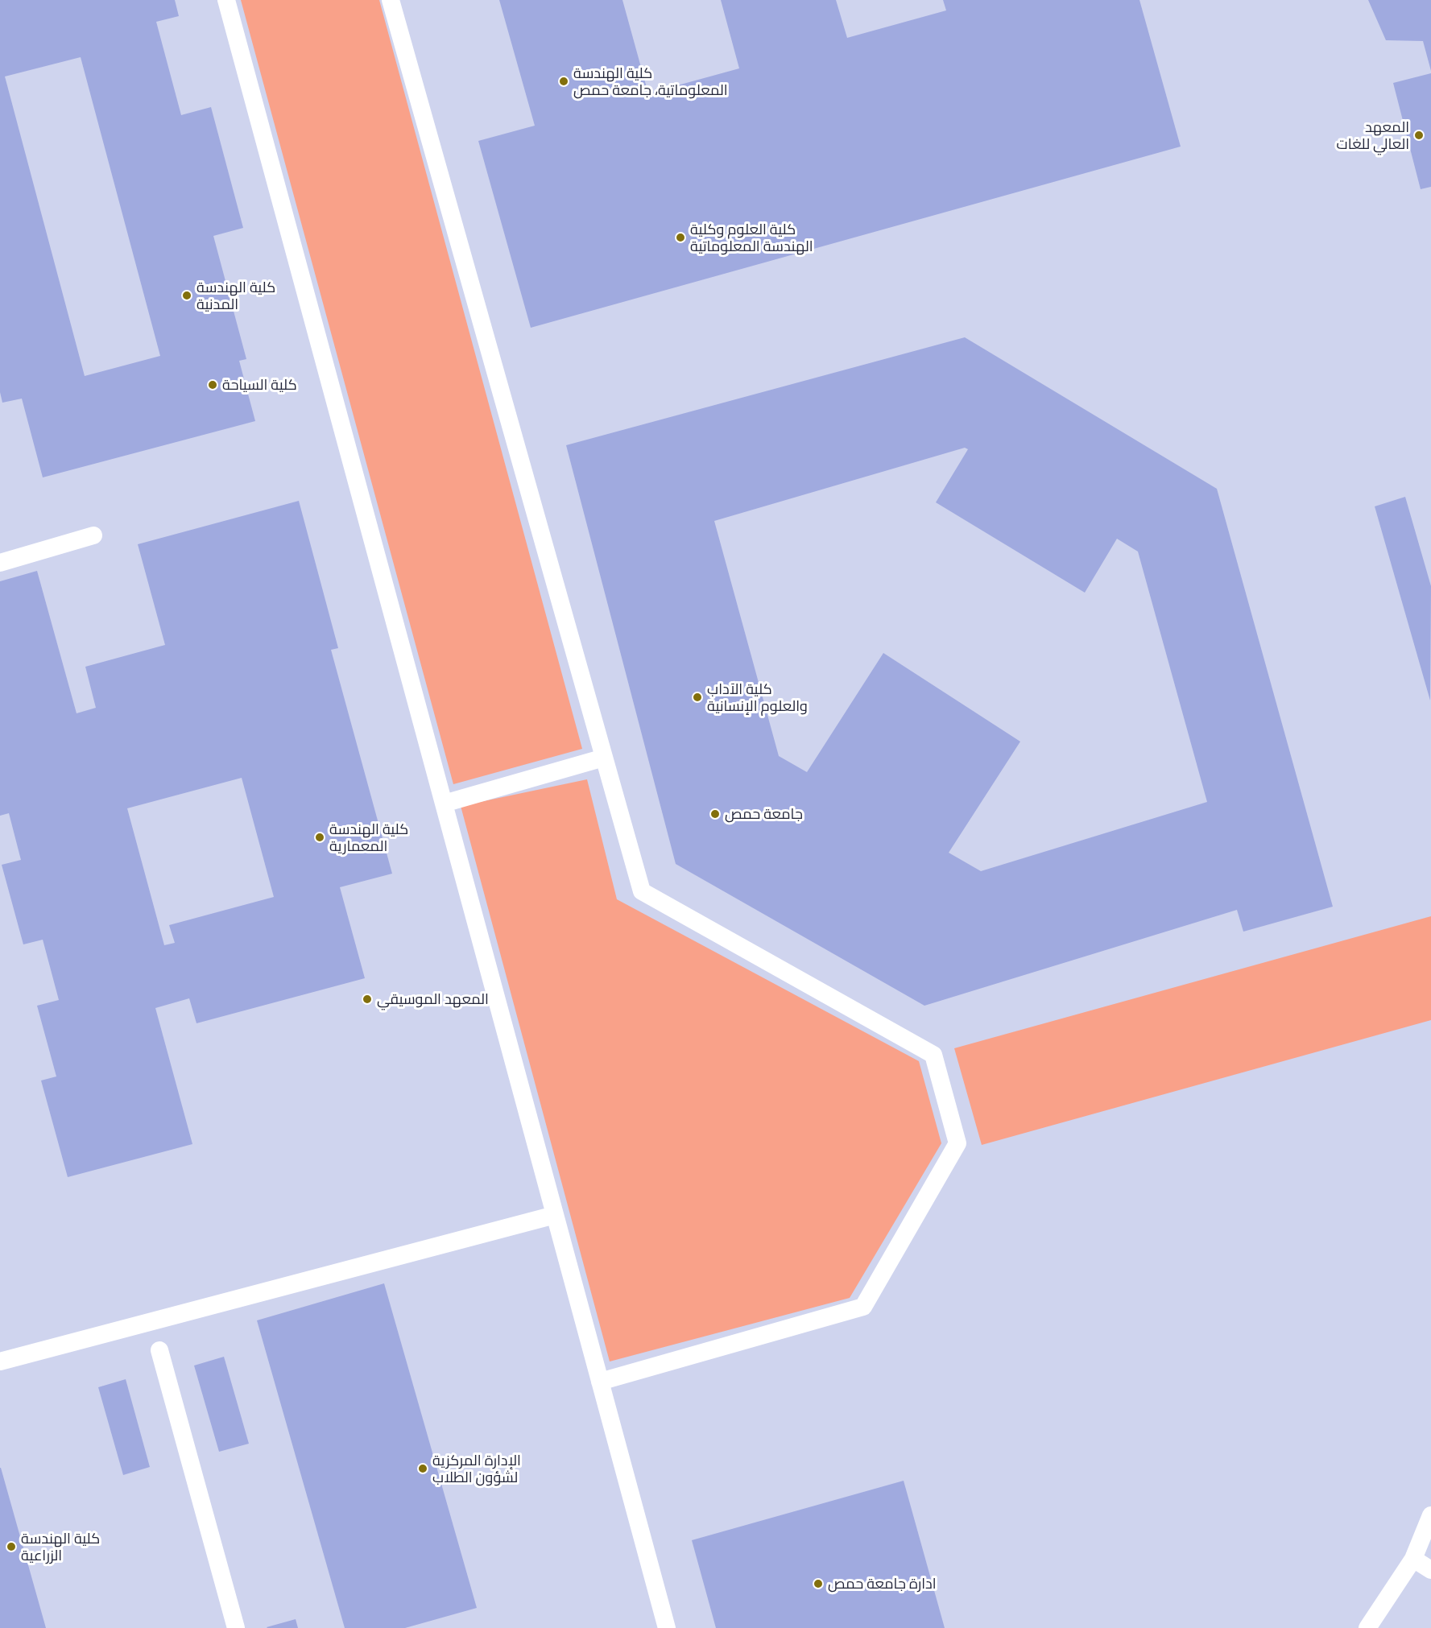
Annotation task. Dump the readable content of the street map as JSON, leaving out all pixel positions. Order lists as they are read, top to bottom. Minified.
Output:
{"places":["كلية الهندسة المعلوماتية، جامعة حمص","المعهد العالي للغات","كلية العلوم وكلية الهندسة المعلوماتية","كلية الهندسة المدنية","كلية السياحة","كلية الآداب والعلوم الإنسانية","جامعة حمص","كلية الهندسة المعمارية","المعهد الموسيقي","الإدارة المركزية لشؤون الطلاب","كلية الهندسة الزراعية","ادارة جامعة حمص"]}
